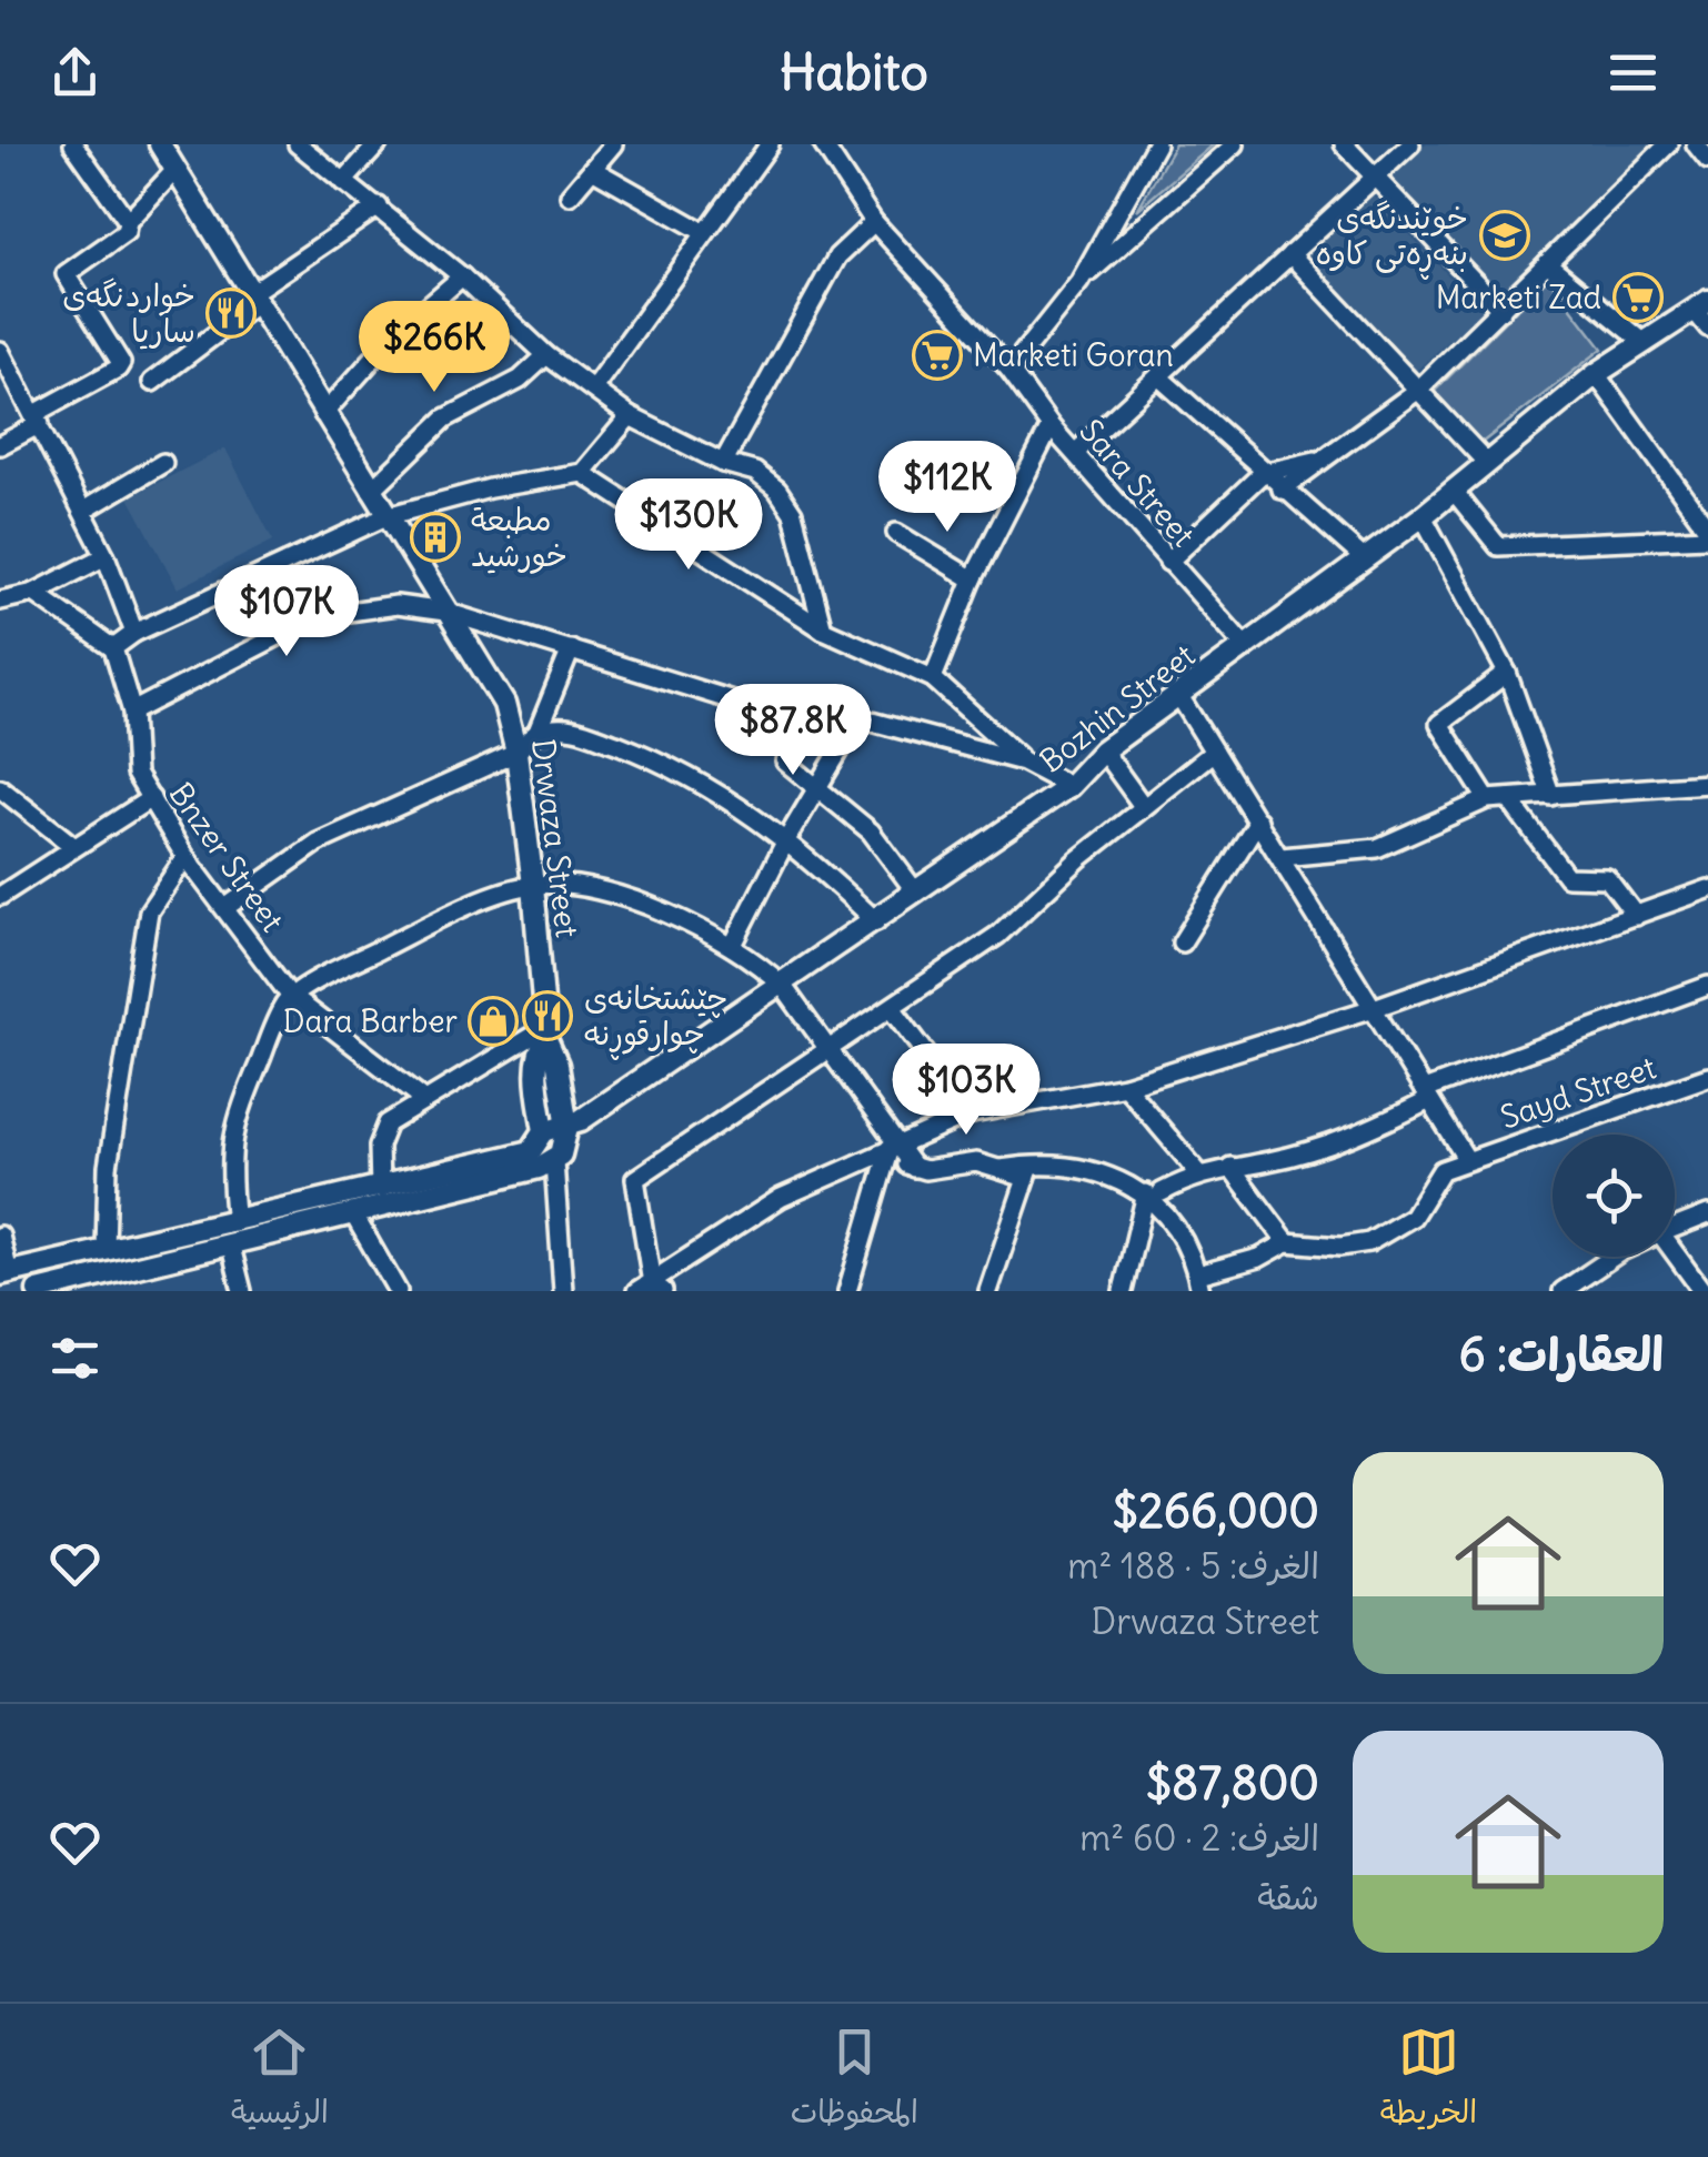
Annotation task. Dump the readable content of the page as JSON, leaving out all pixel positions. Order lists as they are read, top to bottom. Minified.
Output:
{"streets":{"street":["Sara Street","Bozhin Street","Drwaza Street","Bnzer Street","Sayd Street"]},"crossings":[["Sara Street","Bozhin Street"],["Bozhin Street","Drwaza Street"]],"places":{"school or university":["خوێندنگەی بنەڕەتی کاوە"],"supermarket":["Marketi Zad","Marketi Goran"],"restaurant":["خواردنگەی ساریا","چێشتخانەی چوارقوڕنە"],"building":["مطبعة خورشيد"],"shop":["Dara Barber"]},"page":{"header":"Habito","price":["$266K","$112K","$130K","$107K","$87.8K","$103K"],"heading":"العقارات: 6","list":[{"name":"$266,000","note":"الغرف: 5 · 188 m² · Drwaza Street"},{"name":"$87,800","note":"الغرف: 2 · 60 m² · شقة"}],"tabs":["الخريطة","المحفوظات","الرئيسية"]}}
